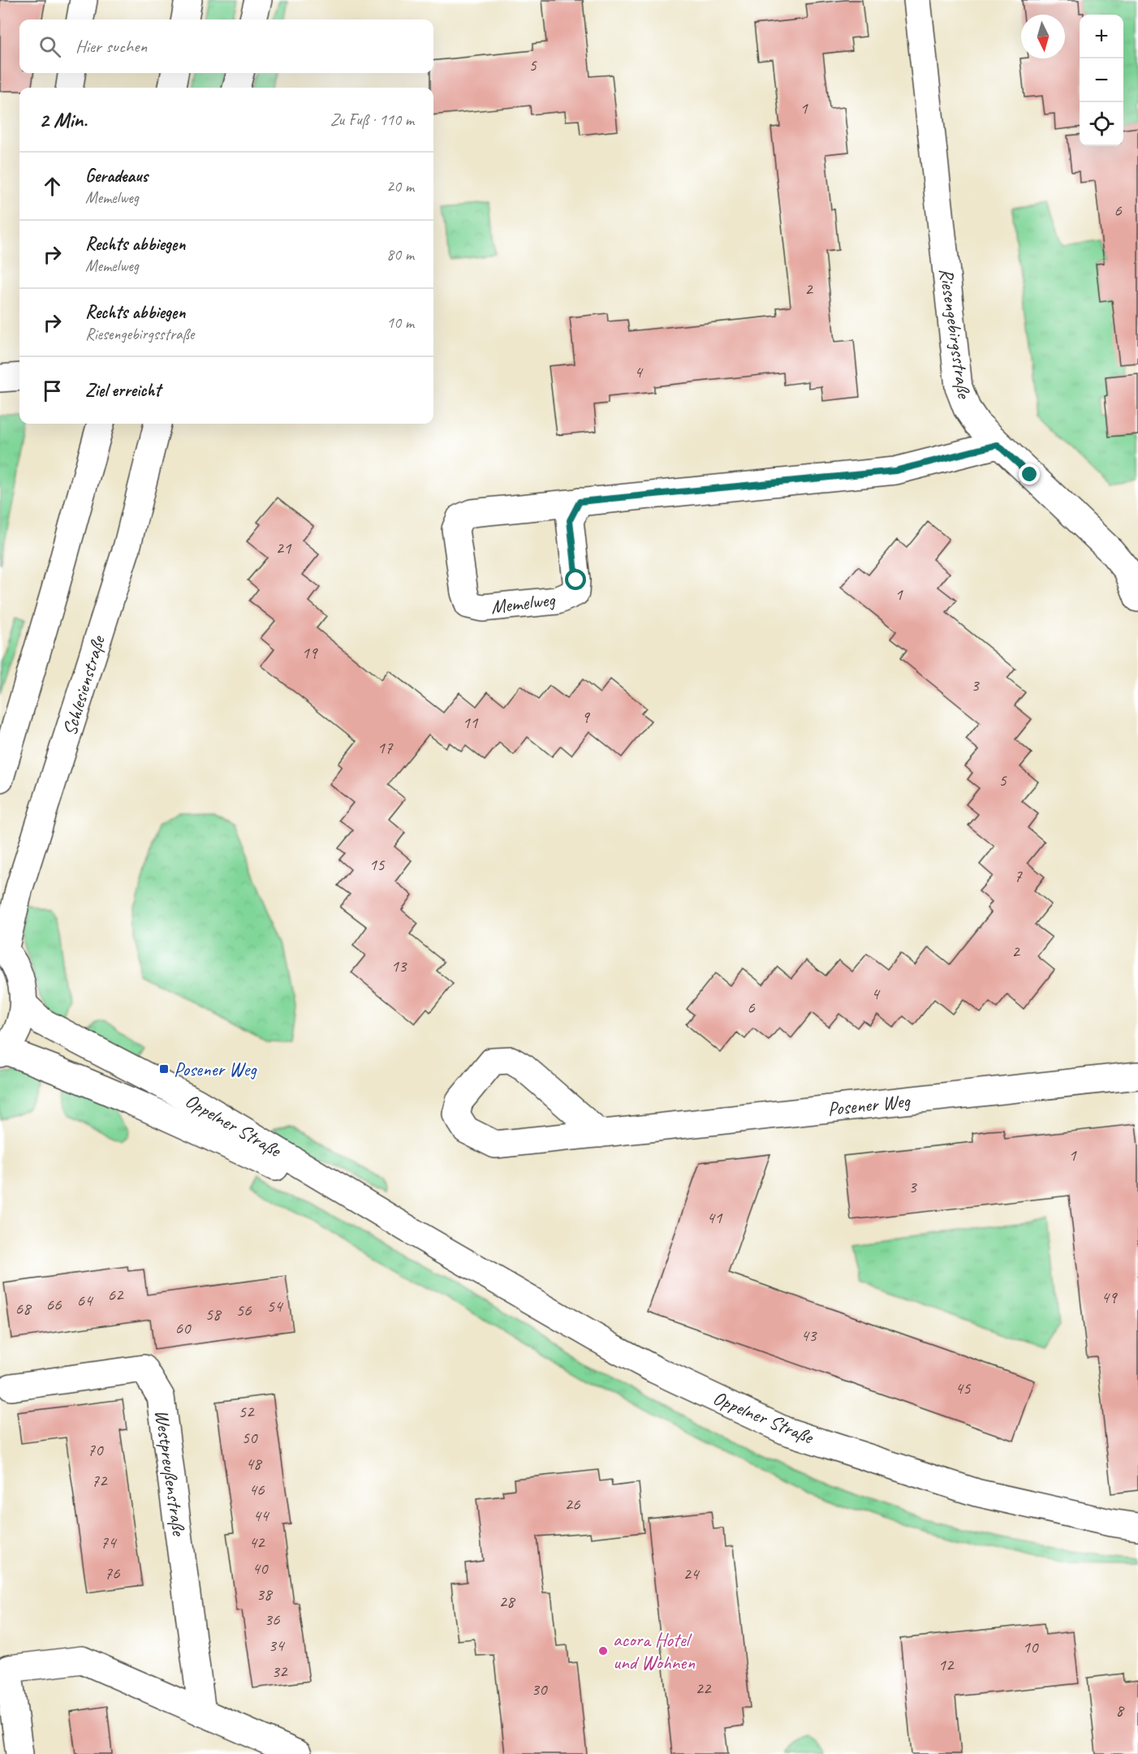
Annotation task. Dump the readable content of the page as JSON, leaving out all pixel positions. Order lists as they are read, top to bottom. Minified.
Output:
{"streets":{"street":["Riesengebirgsstraße","Memelweg","Schlesienstraße","Posener Weg","Oppelner Straße","Westpreußenstraße"]},"crossings":[["Riesengebirgsstraße","Memelweg"]],"places":{"transit":["Posener Weg"],"other":["acora Hotel und Wohnen"]},"house_numbers":["5","1","6","2","4","21","1","19","3","9","11","17","5","15","7","2","13","4","6","1","3","41","62","49","64","66","54","68","56","58","60","43","45","52","50","70","48","72","46","26","44","74","42","40","76","24","38","28","36","34","10","12","32","22","30","8"],"north":"bottom","page":{"map_buttons":["+","−"],"search":"Hier suchen","heading":["2 Min.","Zu Fuß · 110 m"],"list":[["Geradeaus","Memelweg","20 m"],["Rechts abbiegen","Memelweg","80 m"],["Rechts abbiegen","Riesengebirgsstraße","10 m"],"Ziel erreicht"]}}
